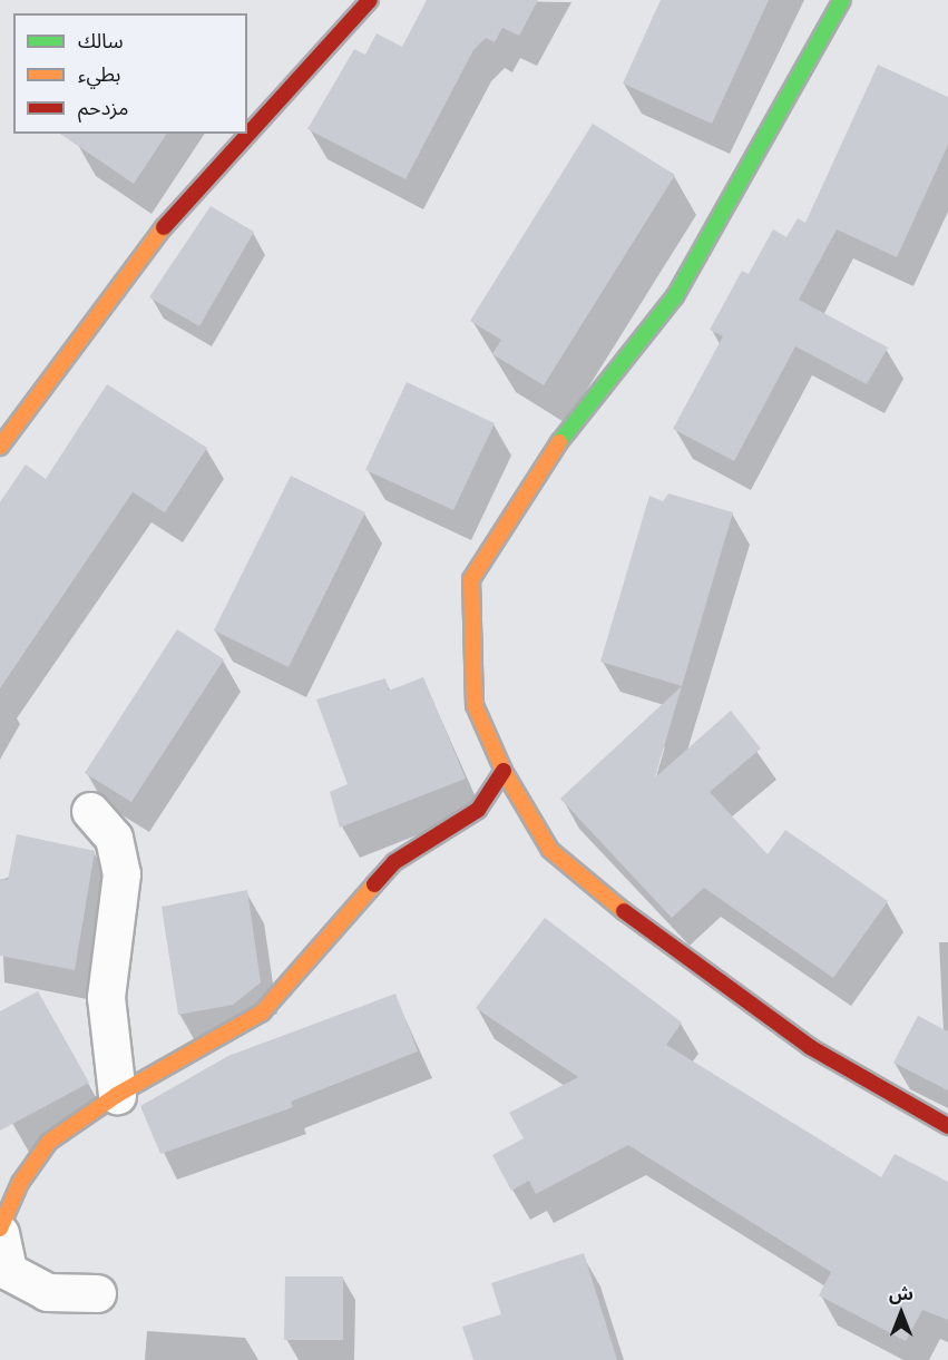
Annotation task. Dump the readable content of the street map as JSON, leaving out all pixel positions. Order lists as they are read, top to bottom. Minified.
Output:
{"legend":["سالك","بطيء","مزدحم"],"north":"top"}
